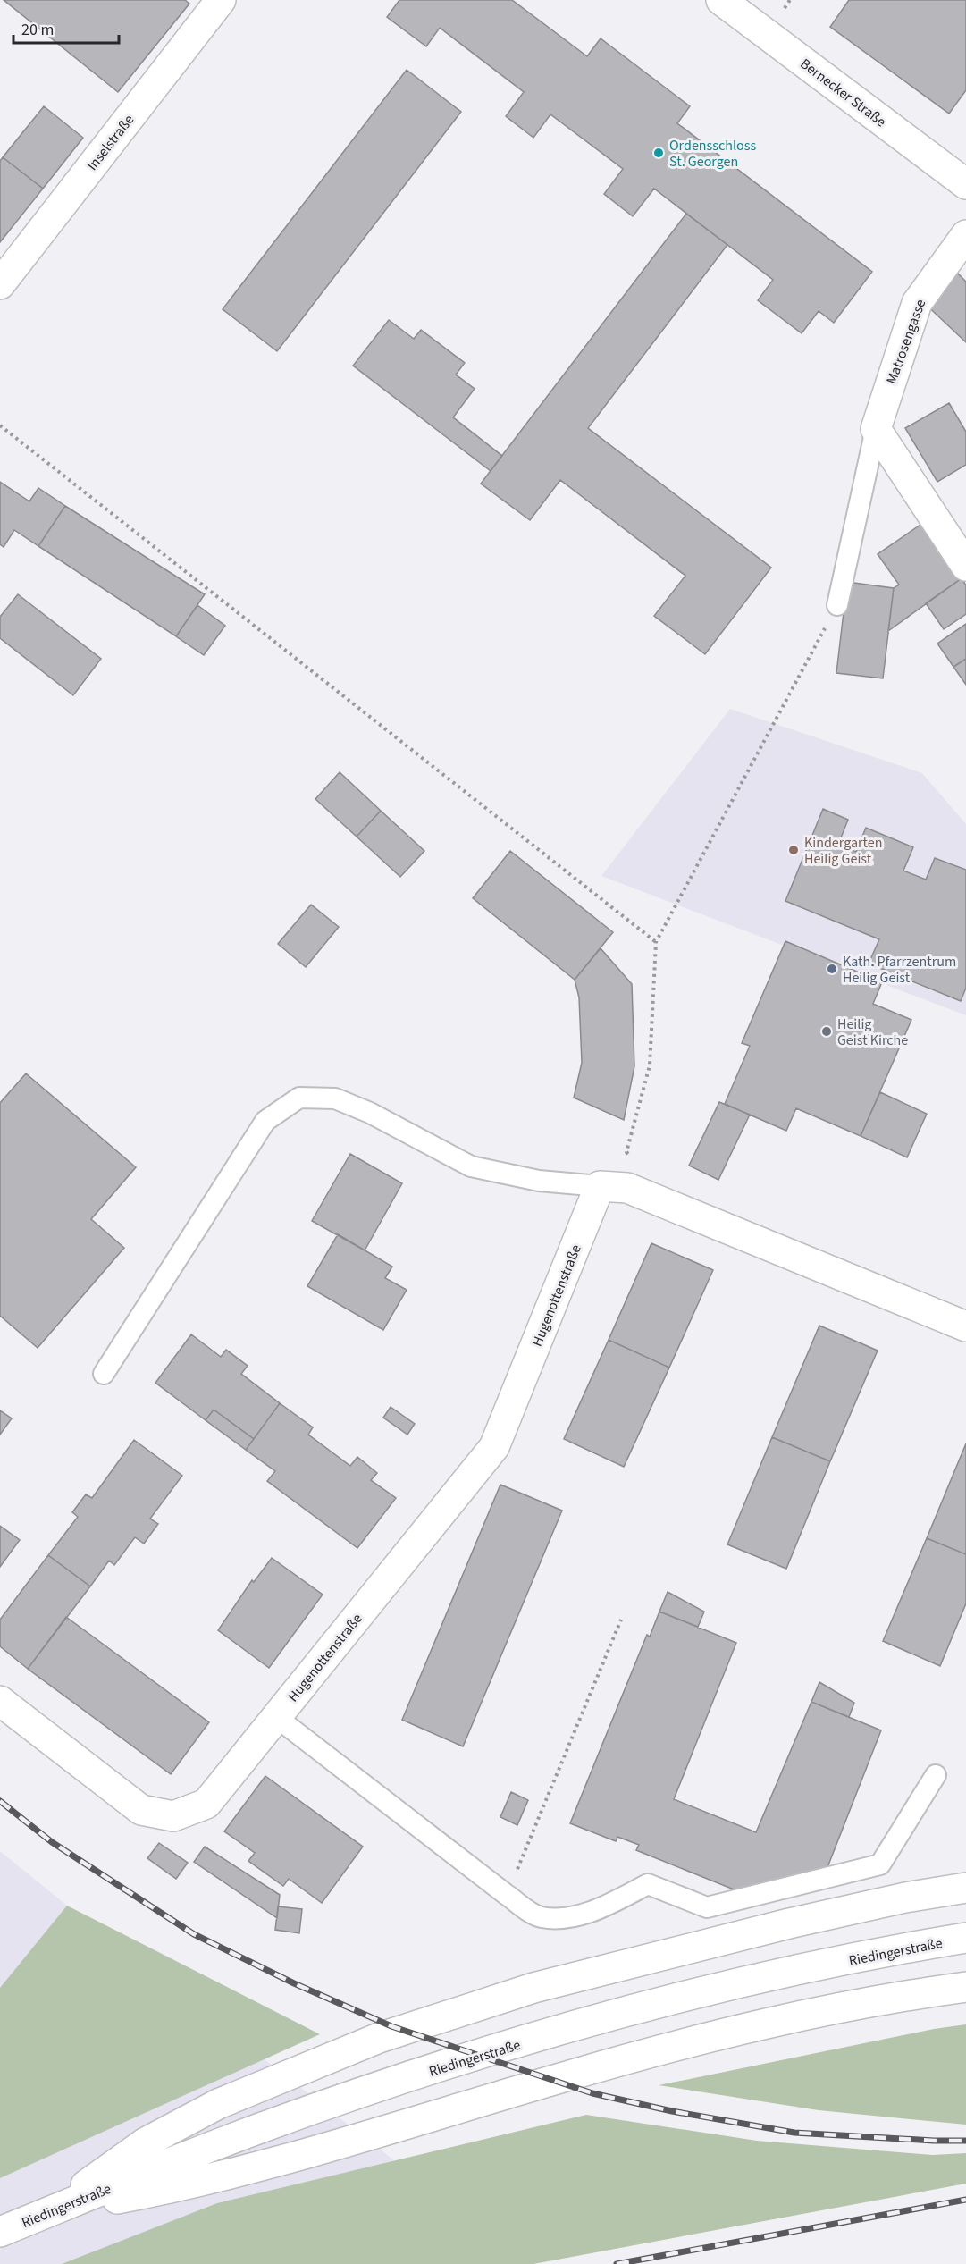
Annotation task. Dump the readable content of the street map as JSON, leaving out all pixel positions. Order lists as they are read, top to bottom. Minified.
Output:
{"streets":{"main road":["Bernecker Straße","Inselstraße","Matrosengasse","Hugenottenstraße","Riedingerstraße"]},"places":["Ordensschloss St. Georgen","Kindergarten Heilig Geist","Kath. Pfarrzentrum Heilig Geist","Heilig Geist Kirche"],"scale_bar":"20 m"}
